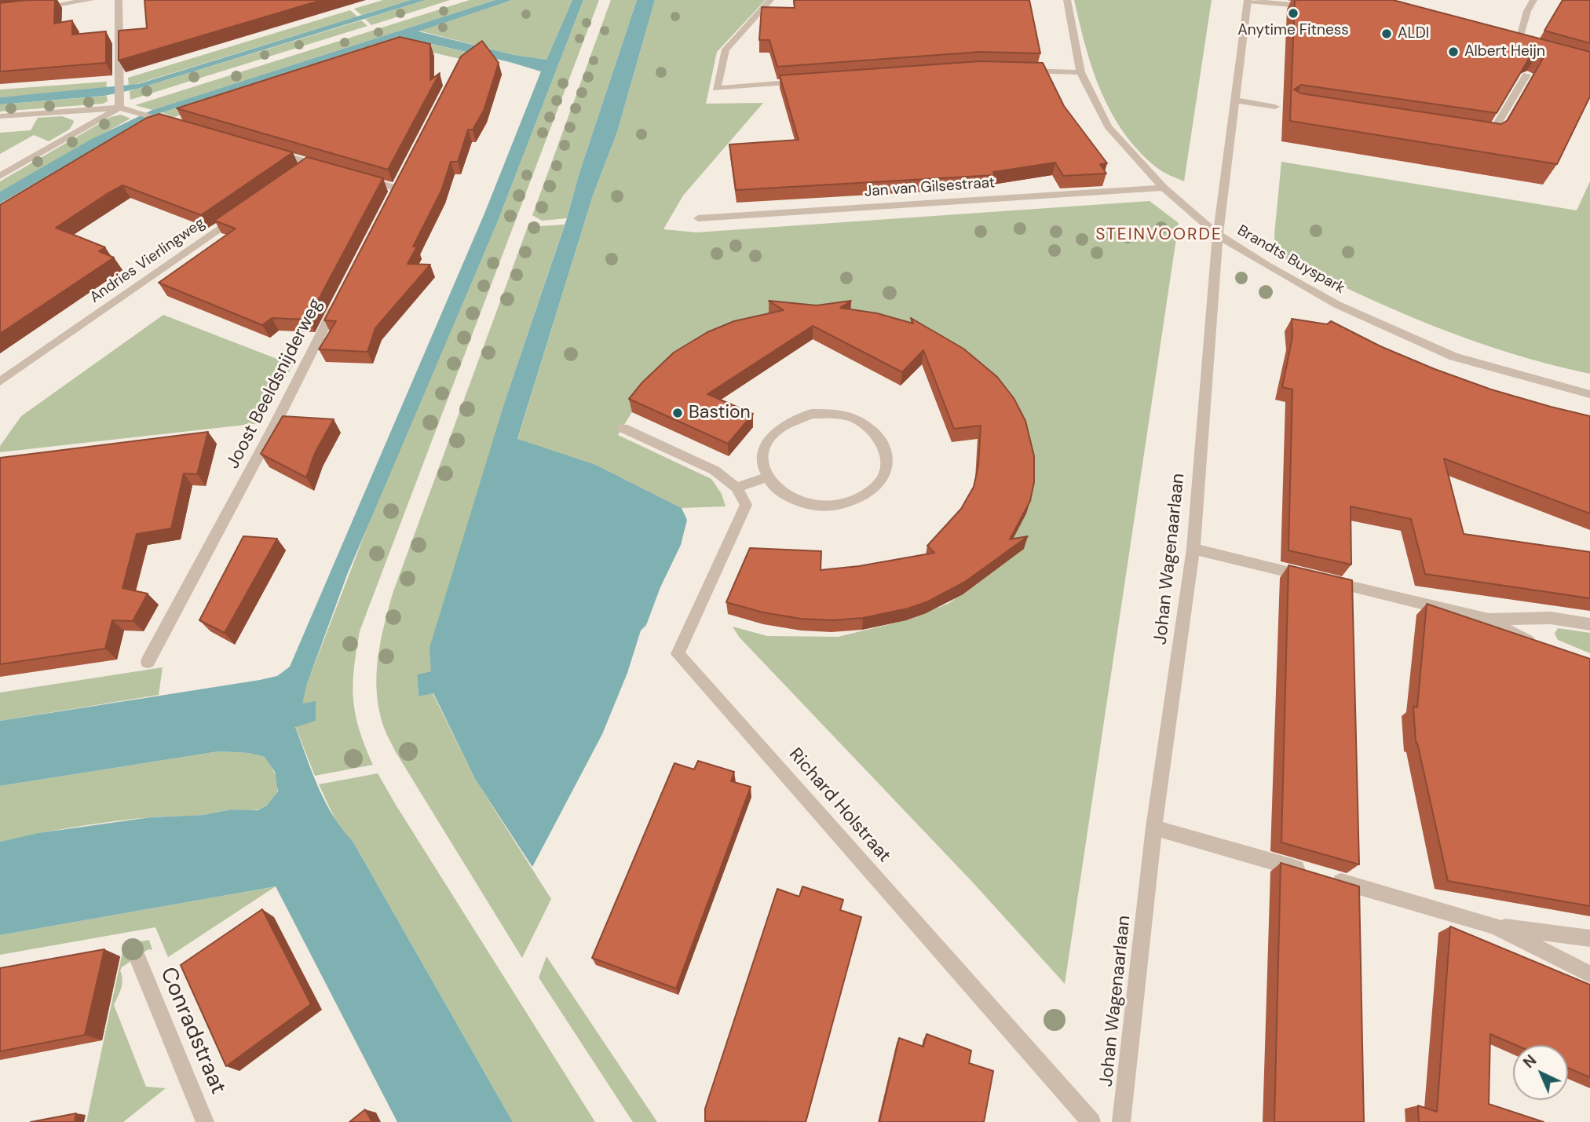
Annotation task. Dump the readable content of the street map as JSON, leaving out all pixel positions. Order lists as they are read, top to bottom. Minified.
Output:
{"streets":{"street":["Jan van Gilsestraat","Brandts Buyspark","Andries Vierlingweg","Joost Beeldsnijderweg","Johan Wagenaarlaan","Richard Holstraat","Conradstraat"]},"crossings":[["Jan van Gilsestraat","Brandts Buyspark"],["Brandts Buyspark","Johan Wagenaarlaan"]],"districts":["STEINVOORDE"],"places":["Anytime Fitness","ALDI","Albert Heijn","Bastion"],"north":"top left"}
